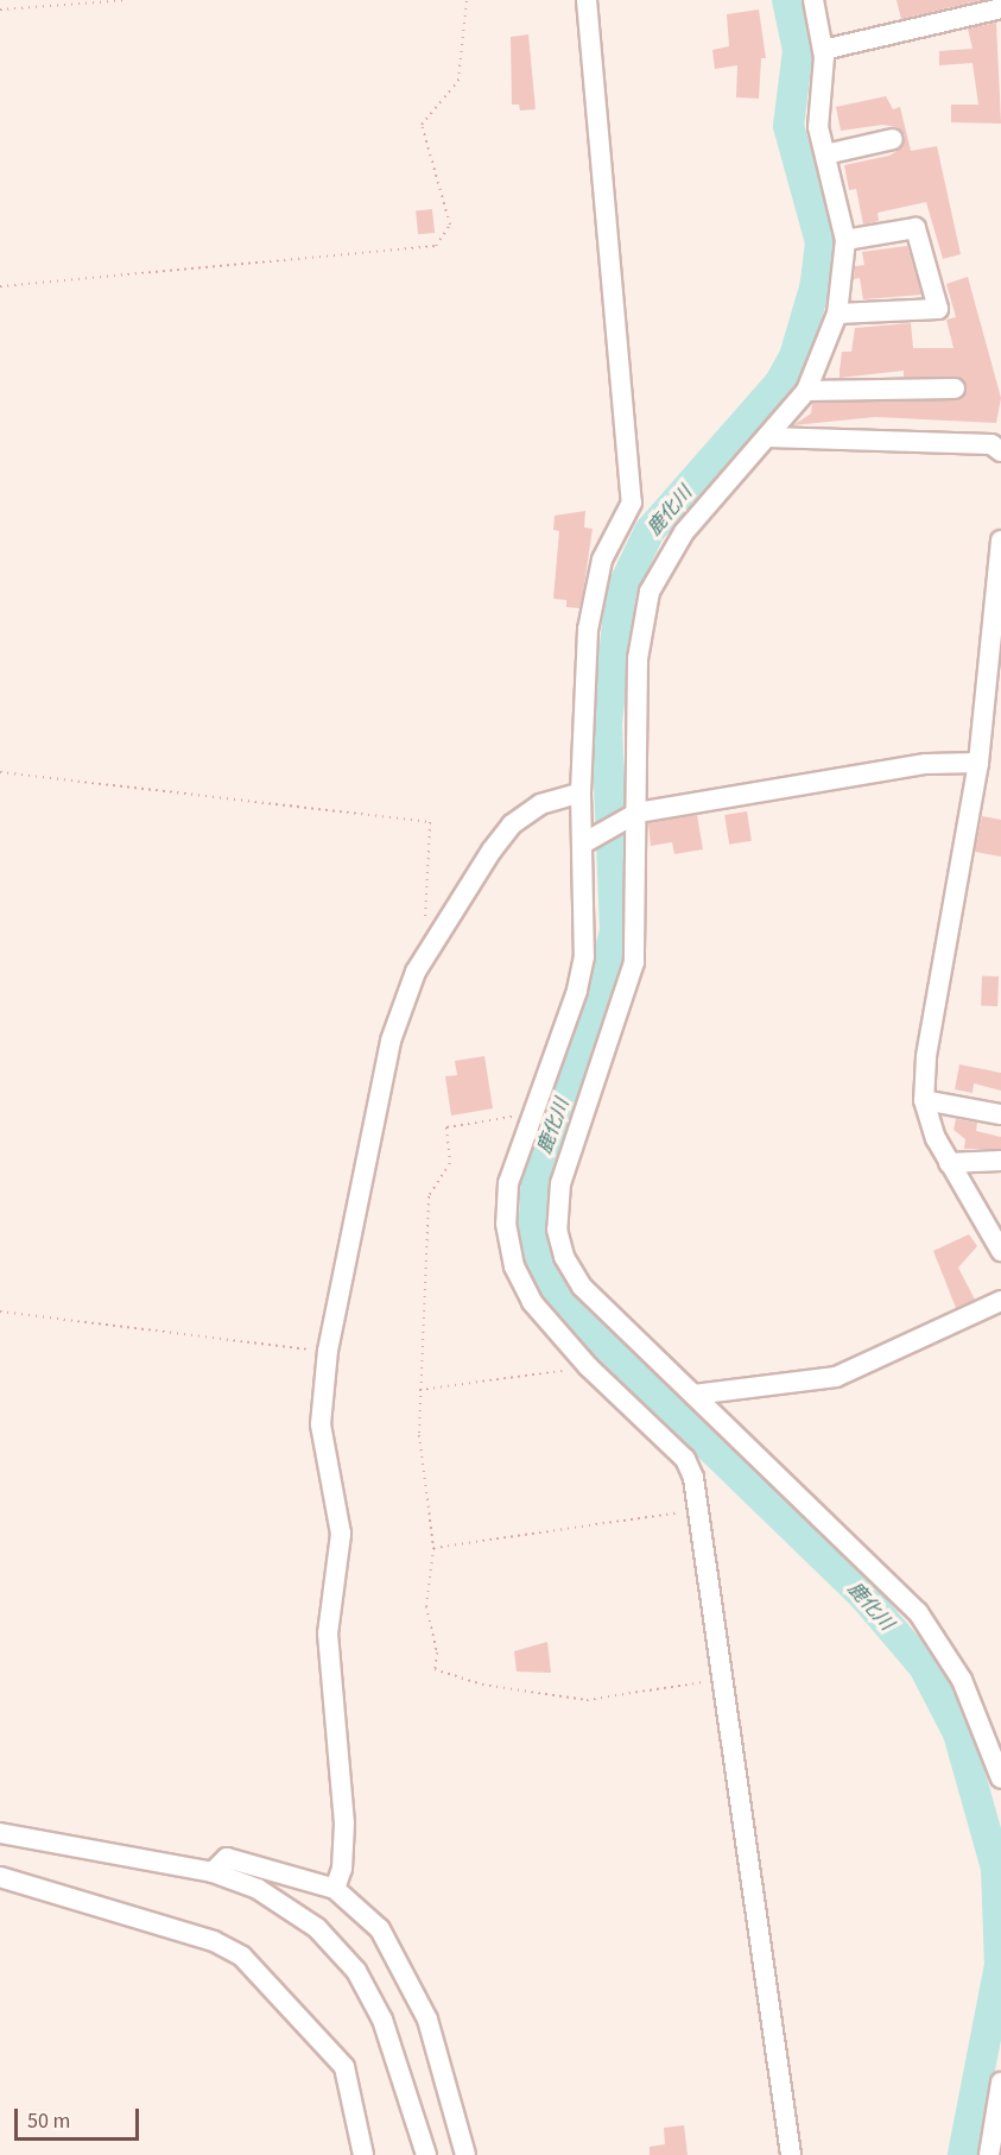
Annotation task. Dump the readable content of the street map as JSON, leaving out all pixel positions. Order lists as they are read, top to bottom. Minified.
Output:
{"water":["鹿化川"],"scale_bar":"50 m"}
